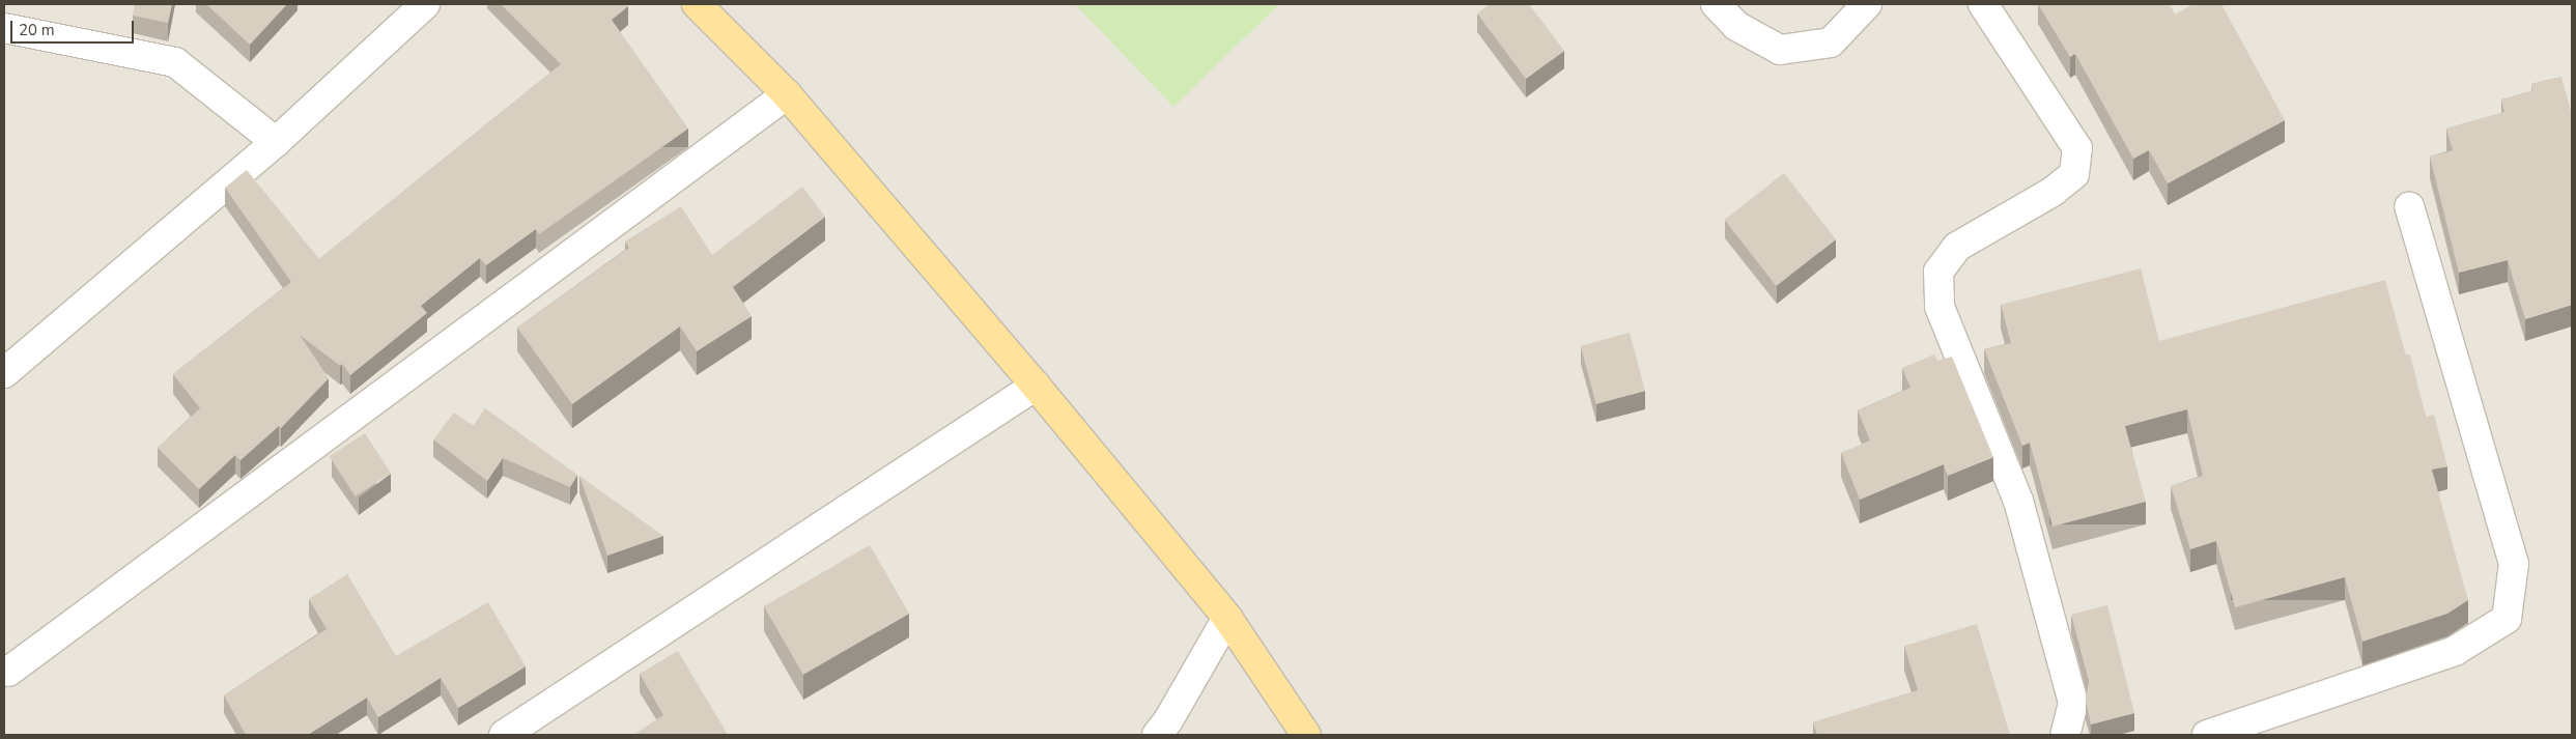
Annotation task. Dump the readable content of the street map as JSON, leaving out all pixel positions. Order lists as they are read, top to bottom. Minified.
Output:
{"scale_bar":"20 m"}
